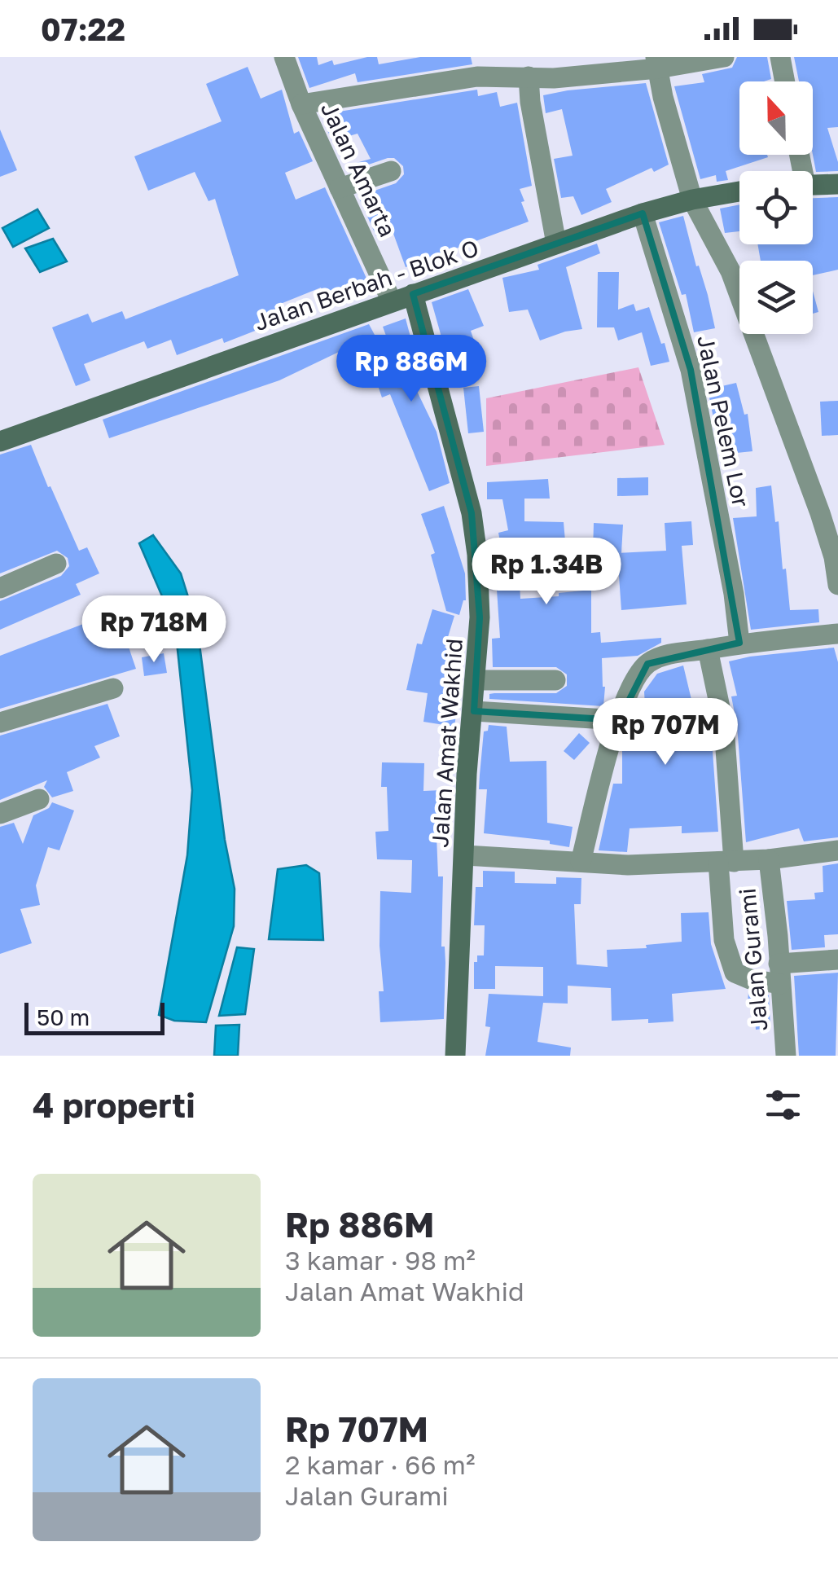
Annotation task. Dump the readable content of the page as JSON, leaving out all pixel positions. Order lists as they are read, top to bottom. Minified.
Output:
{"streets":{"main road":["Jalan Berbah - Blok O","Jalan Amat Wakhid"],"street":["Jalan Amarta","Jalan Pelem Lor","Jalan Gurami"]},"crossings":[["Jalan Amarta","Jalan Berbah - Blok O"],["Jalan Berbah - Blok O","Jalan Pelem Lor"],["Jalan Berbah - Blok O","Jalan Amat Wakhid"]],"scale_bar":"50 m","north":"top","page":{"status":"07:22","price":["Rp 886M","Rp 1.34B","Rp 718M","Rp 707M"],"scale":"50 m","heading":"4 properti","list":[{"name":"Rp 886M","note":"3 kamar · 98 m² · Jalan Amat Wakhid"},{"name":"Rp 707M","note":"2 kamar · 66 m² · Jalan Gurami"}]}}
